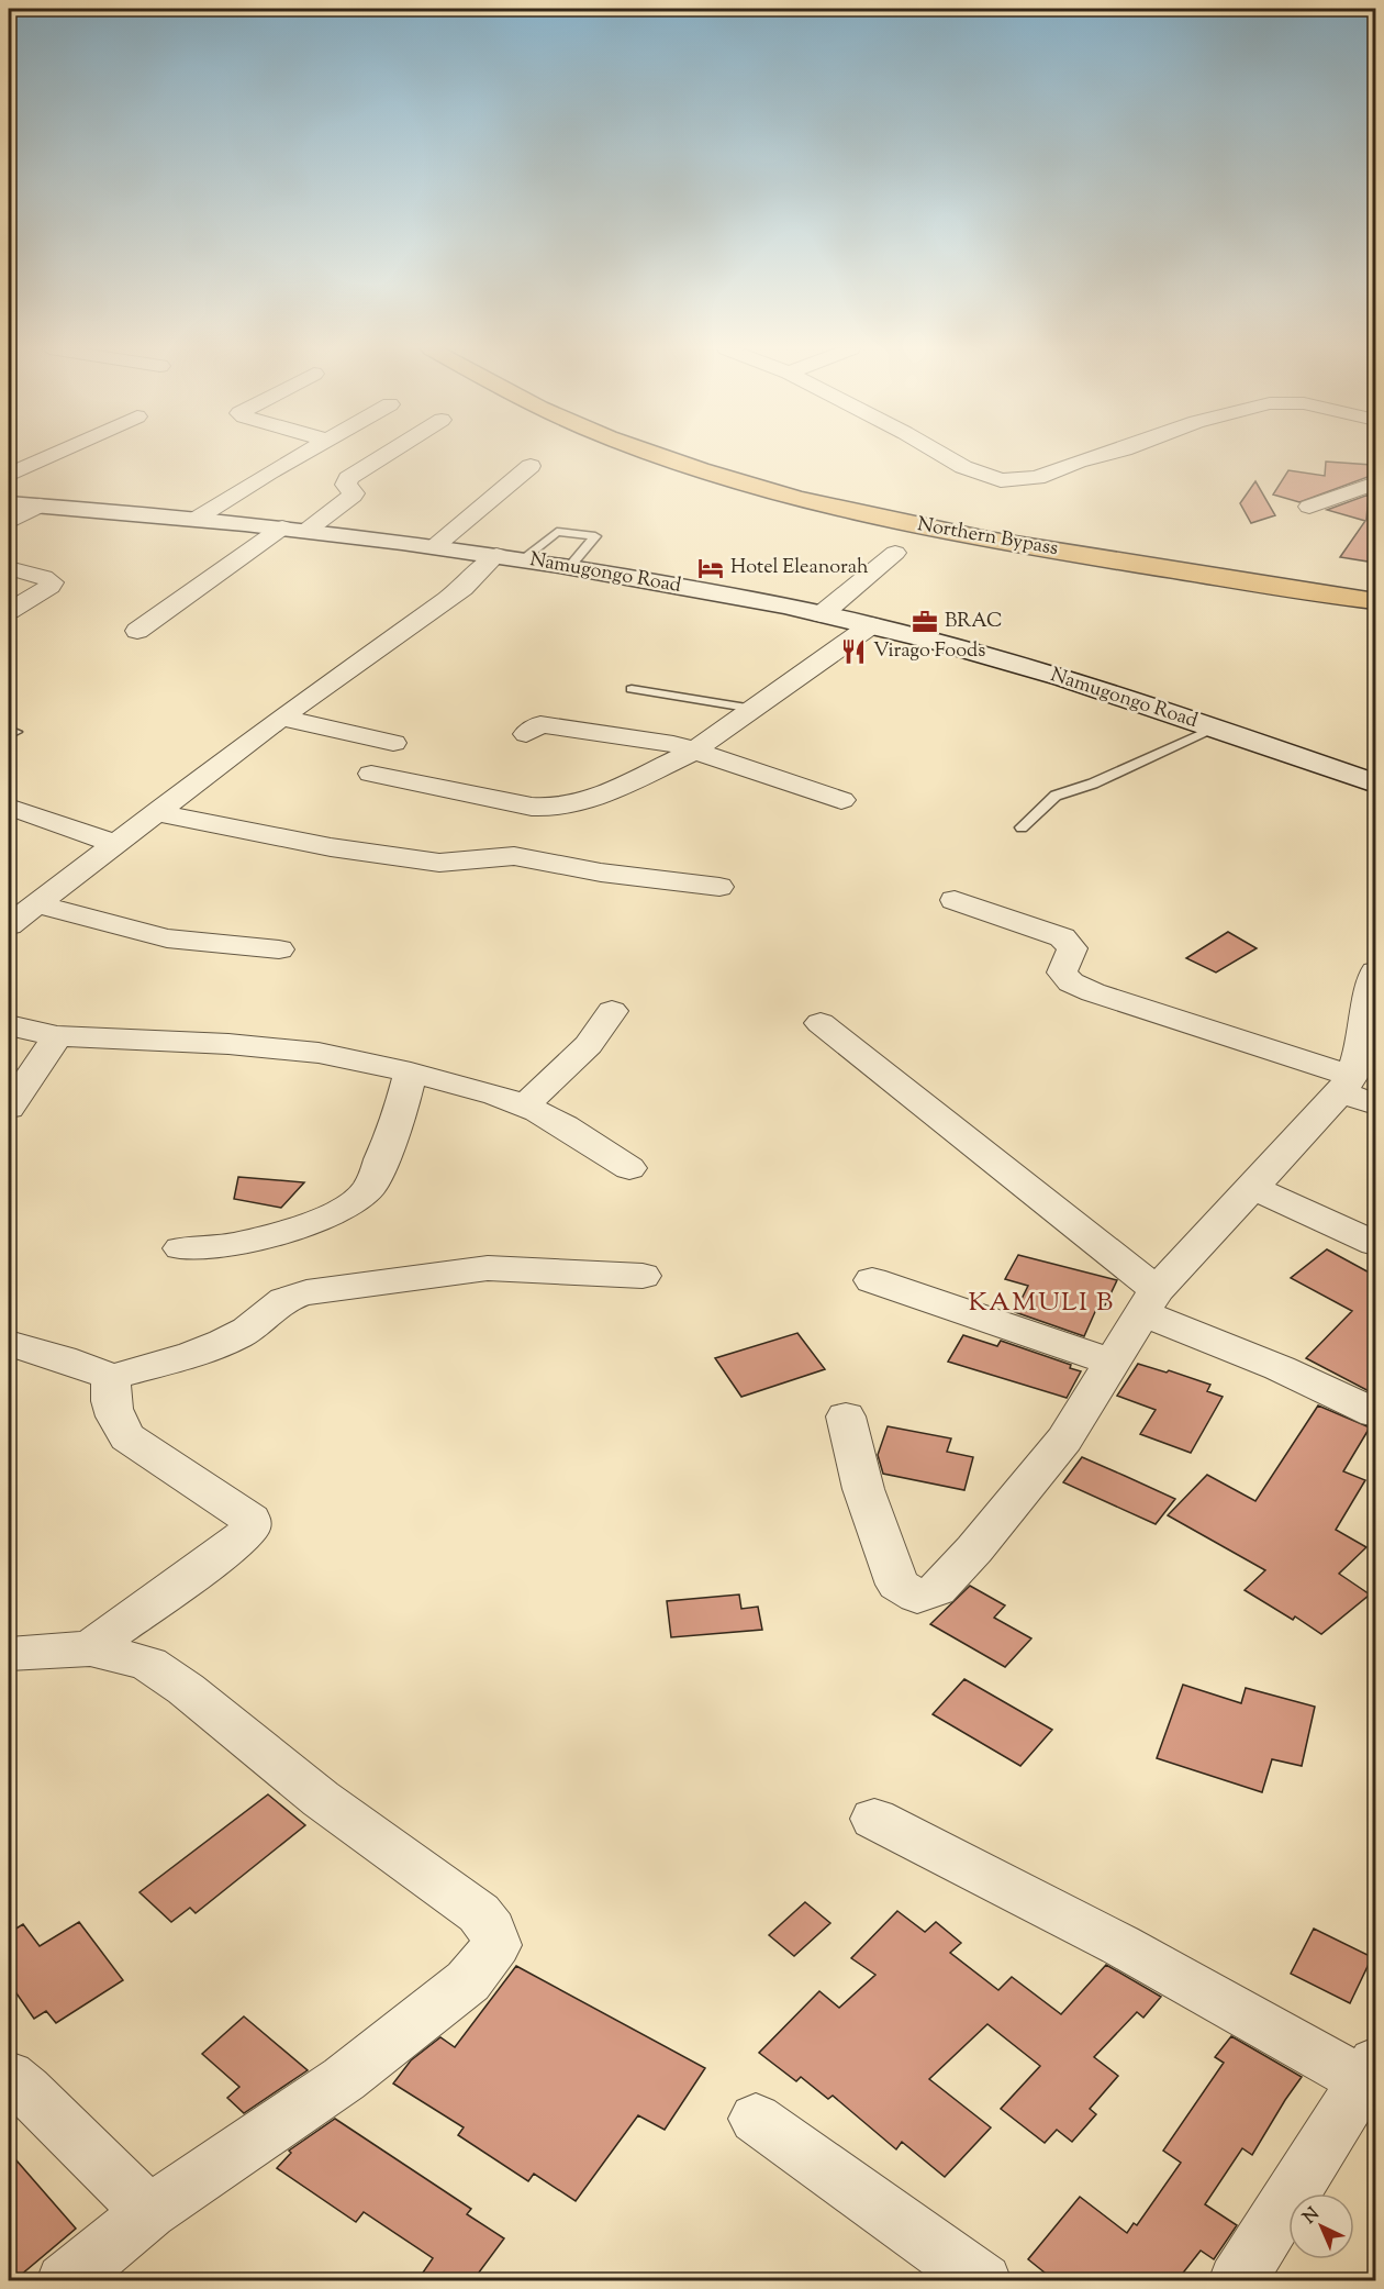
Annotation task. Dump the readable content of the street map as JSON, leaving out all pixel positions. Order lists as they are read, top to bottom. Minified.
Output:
{"streets":{"highway":["Northern Bypass"],"main road":["Namugongo Road"]},"districts":["KAMULI B"],"places":{"hotel":["Hotel Eleanorah"],"office":["BRAC"],"restaurant":["Virago Foods"]},"north":"top left"}
